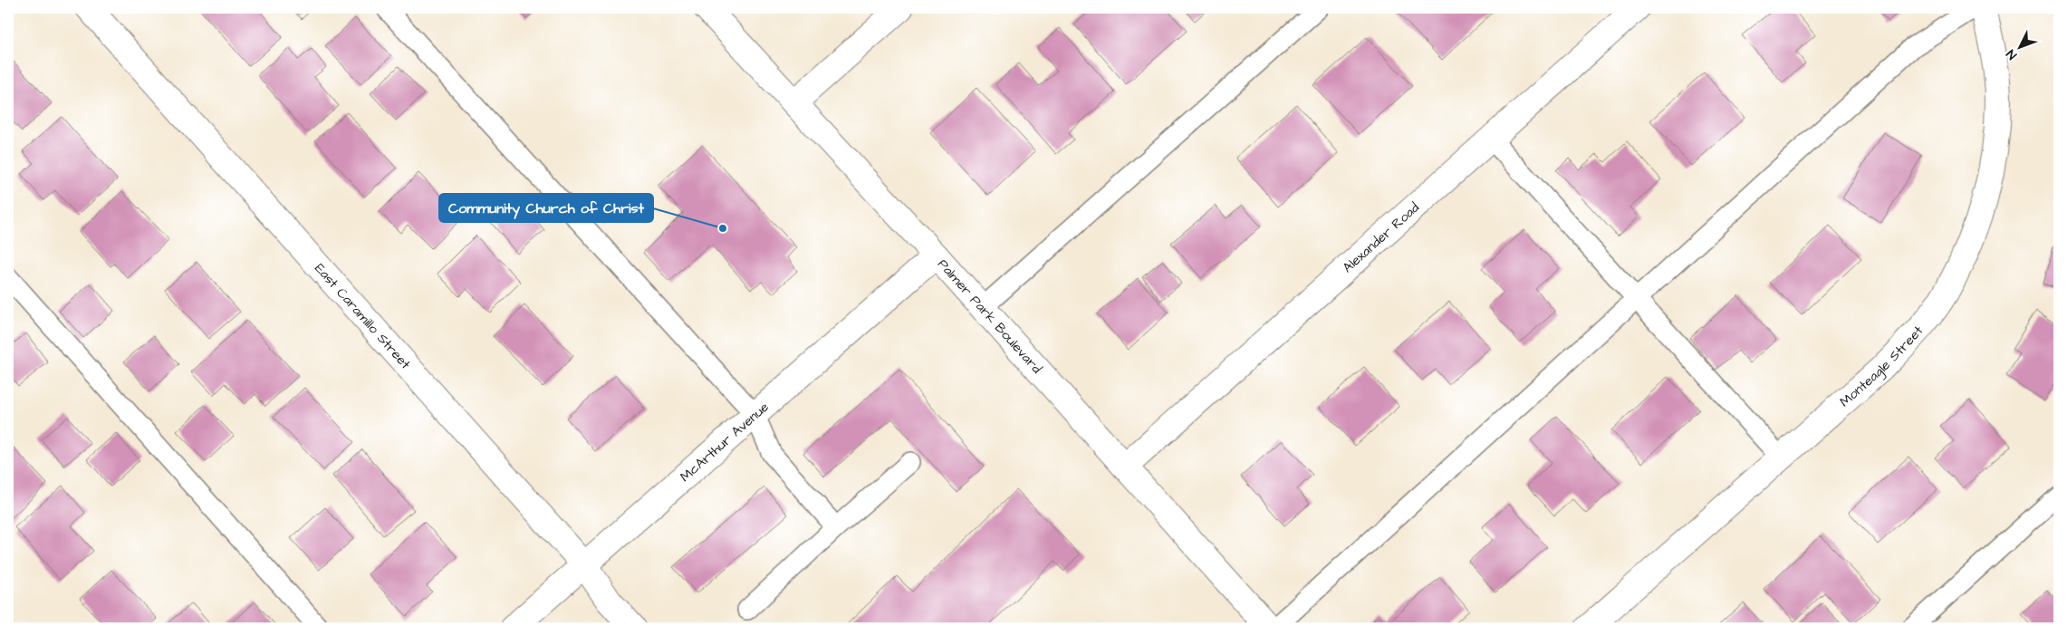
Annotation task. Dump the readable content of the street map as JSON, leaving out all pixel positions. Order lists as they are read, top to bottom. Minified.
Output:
{"streets":{"street":["Alexander Road","East Caramillo Street","Palmer Park Boulevard","Monteagle Street","McArthur Avenue"]},"crossings":[["Alexander Road","Palmer Park Boulevard"],["East Caramillo Street","McArthur Avenue"],["Palmer Park Boulevard","McArthur Avenue"]],"places":["Community Church of Christ"],"north":"bottom left"}
